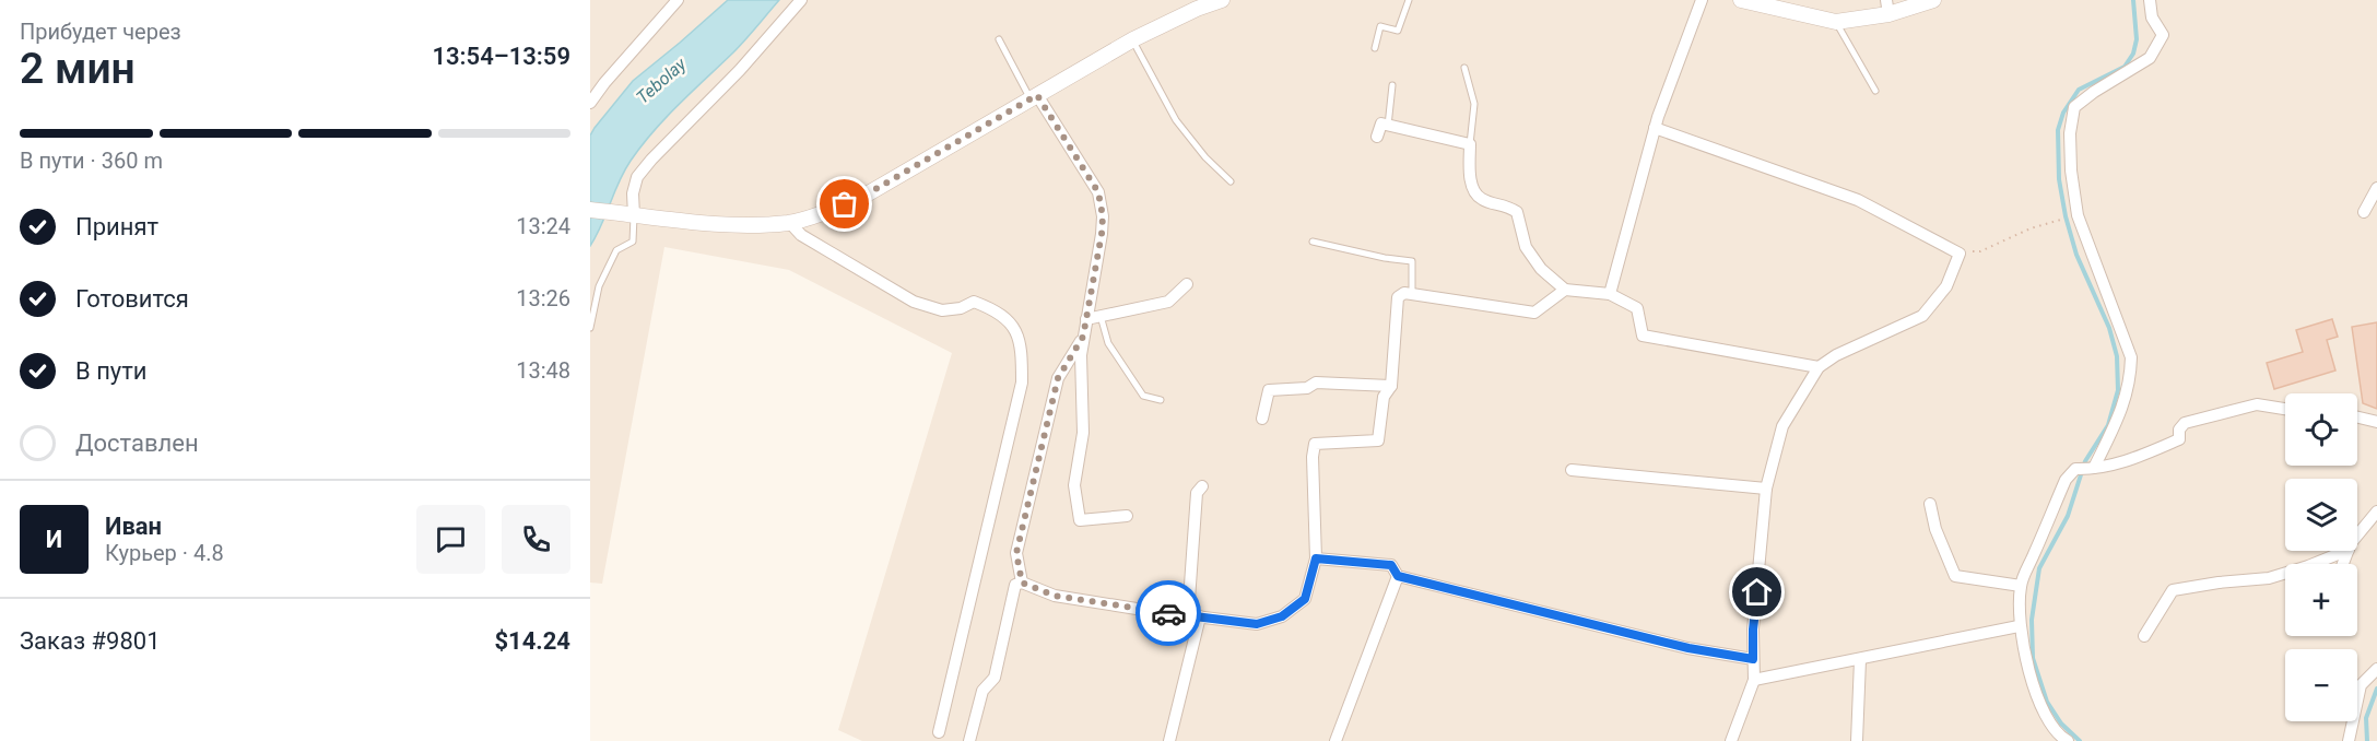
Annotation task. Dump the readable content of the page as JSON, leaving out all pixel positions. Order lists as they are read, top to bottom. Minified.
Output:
{"water":["Tebolay"],"page":{"heading":["2 мин","Прибудет через","13:54–13:59"],"panel":["Иван","Курьер · 4.8","Заказ #9801","$14.24"],"bar":"В пути · 360 m","list":[["Принят","13:24"],["Готовится","13:26"],["В пути","13:48"],"Доставлен"],"map_buttons":["+","−"],"round":"И"}}
